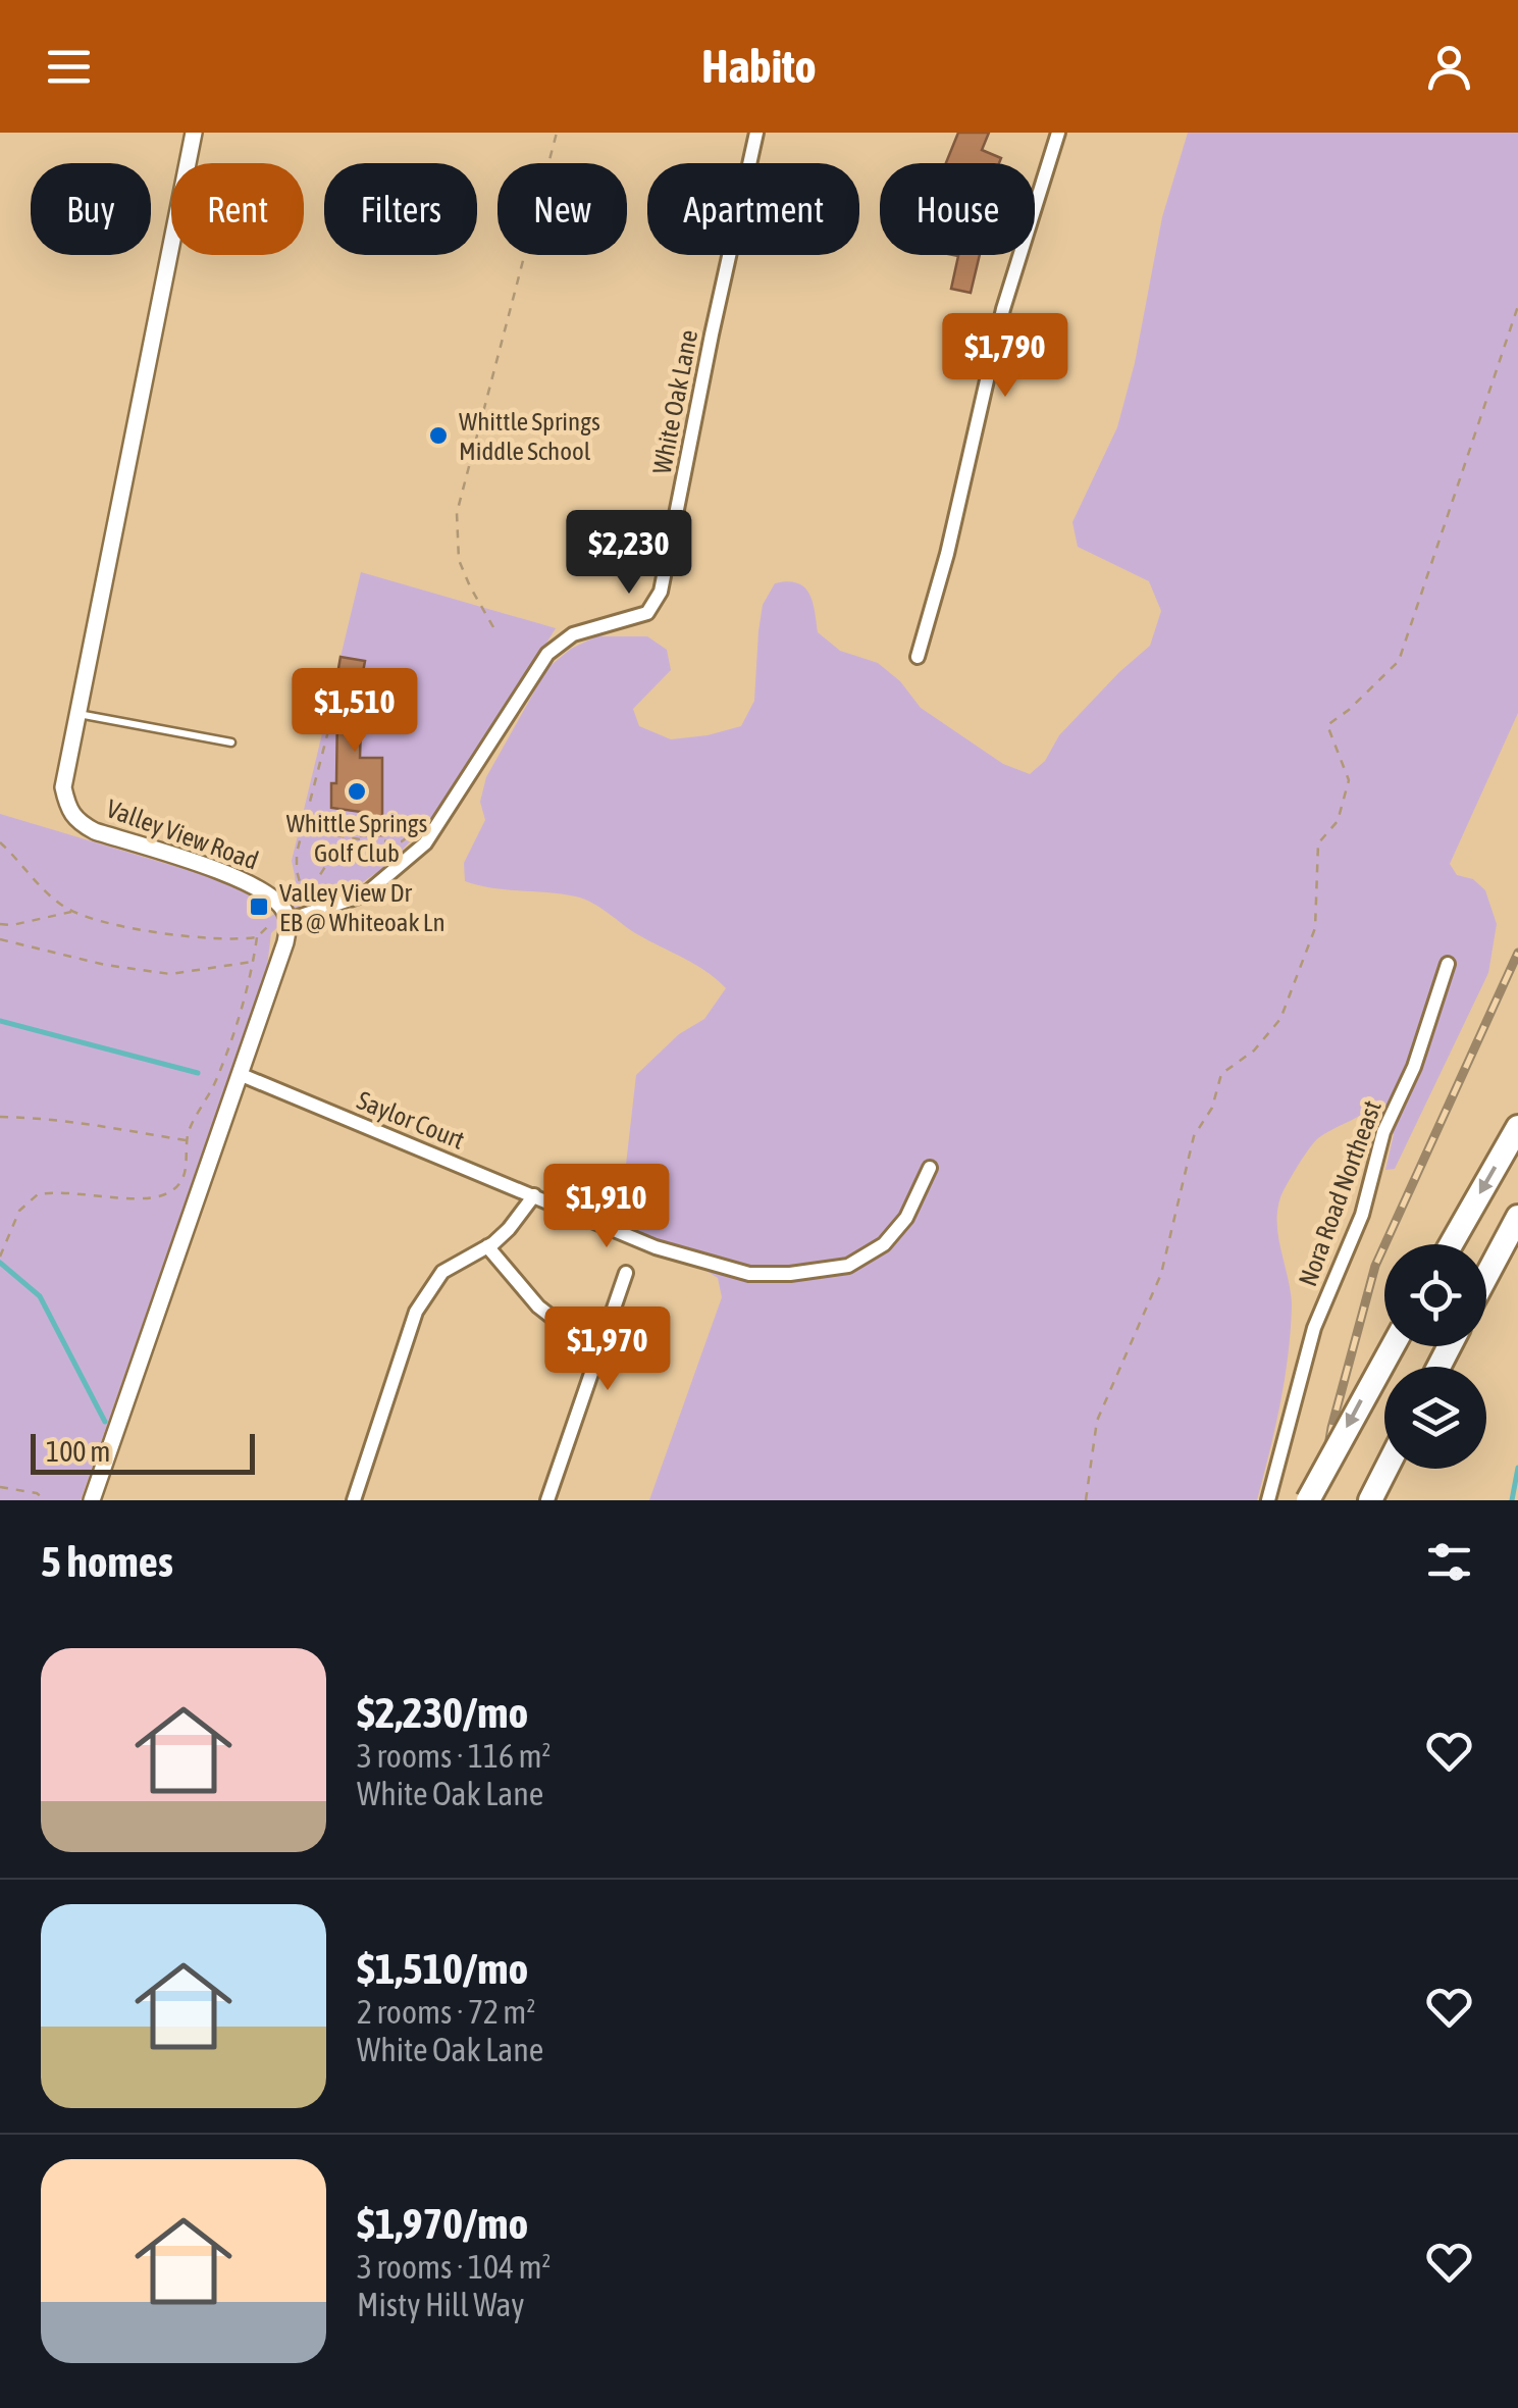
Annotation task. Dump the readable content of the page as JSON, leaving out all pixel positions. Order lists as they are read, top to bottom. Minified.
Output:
{"streets":{"street":["White Oak Lane","Valley View Road","Saylor Court","Nora Road Northeast"]},"crossings":[["White Oak Lane","Valley View Road"]],"places":{"other":["Whittle Springs Middle School","Whittle Springs Golf Club"],"transit":["Valley View Dr EB @ Whiteoak Ln"]},"scale_bar":"100 m","page":{"header":"Habito","chip":["Buy","Rent","Filters","New","Apartment","House"],"price":["$1,790","$2,230","$1,510","$1,910","$1,970"],"scale":"100 m","heading":"5 homes","list":[{"name":"$2,230/mo","note":"3 rooms · 116 m² · White Oak Lane"},{"name":"$1,510/mo","note":"2 rooms · 72 m² · White Oak Lane"},{"name":"$1,970/mo","note":"3 rooms · 104 m² · Misty Hill Way"}]}}
